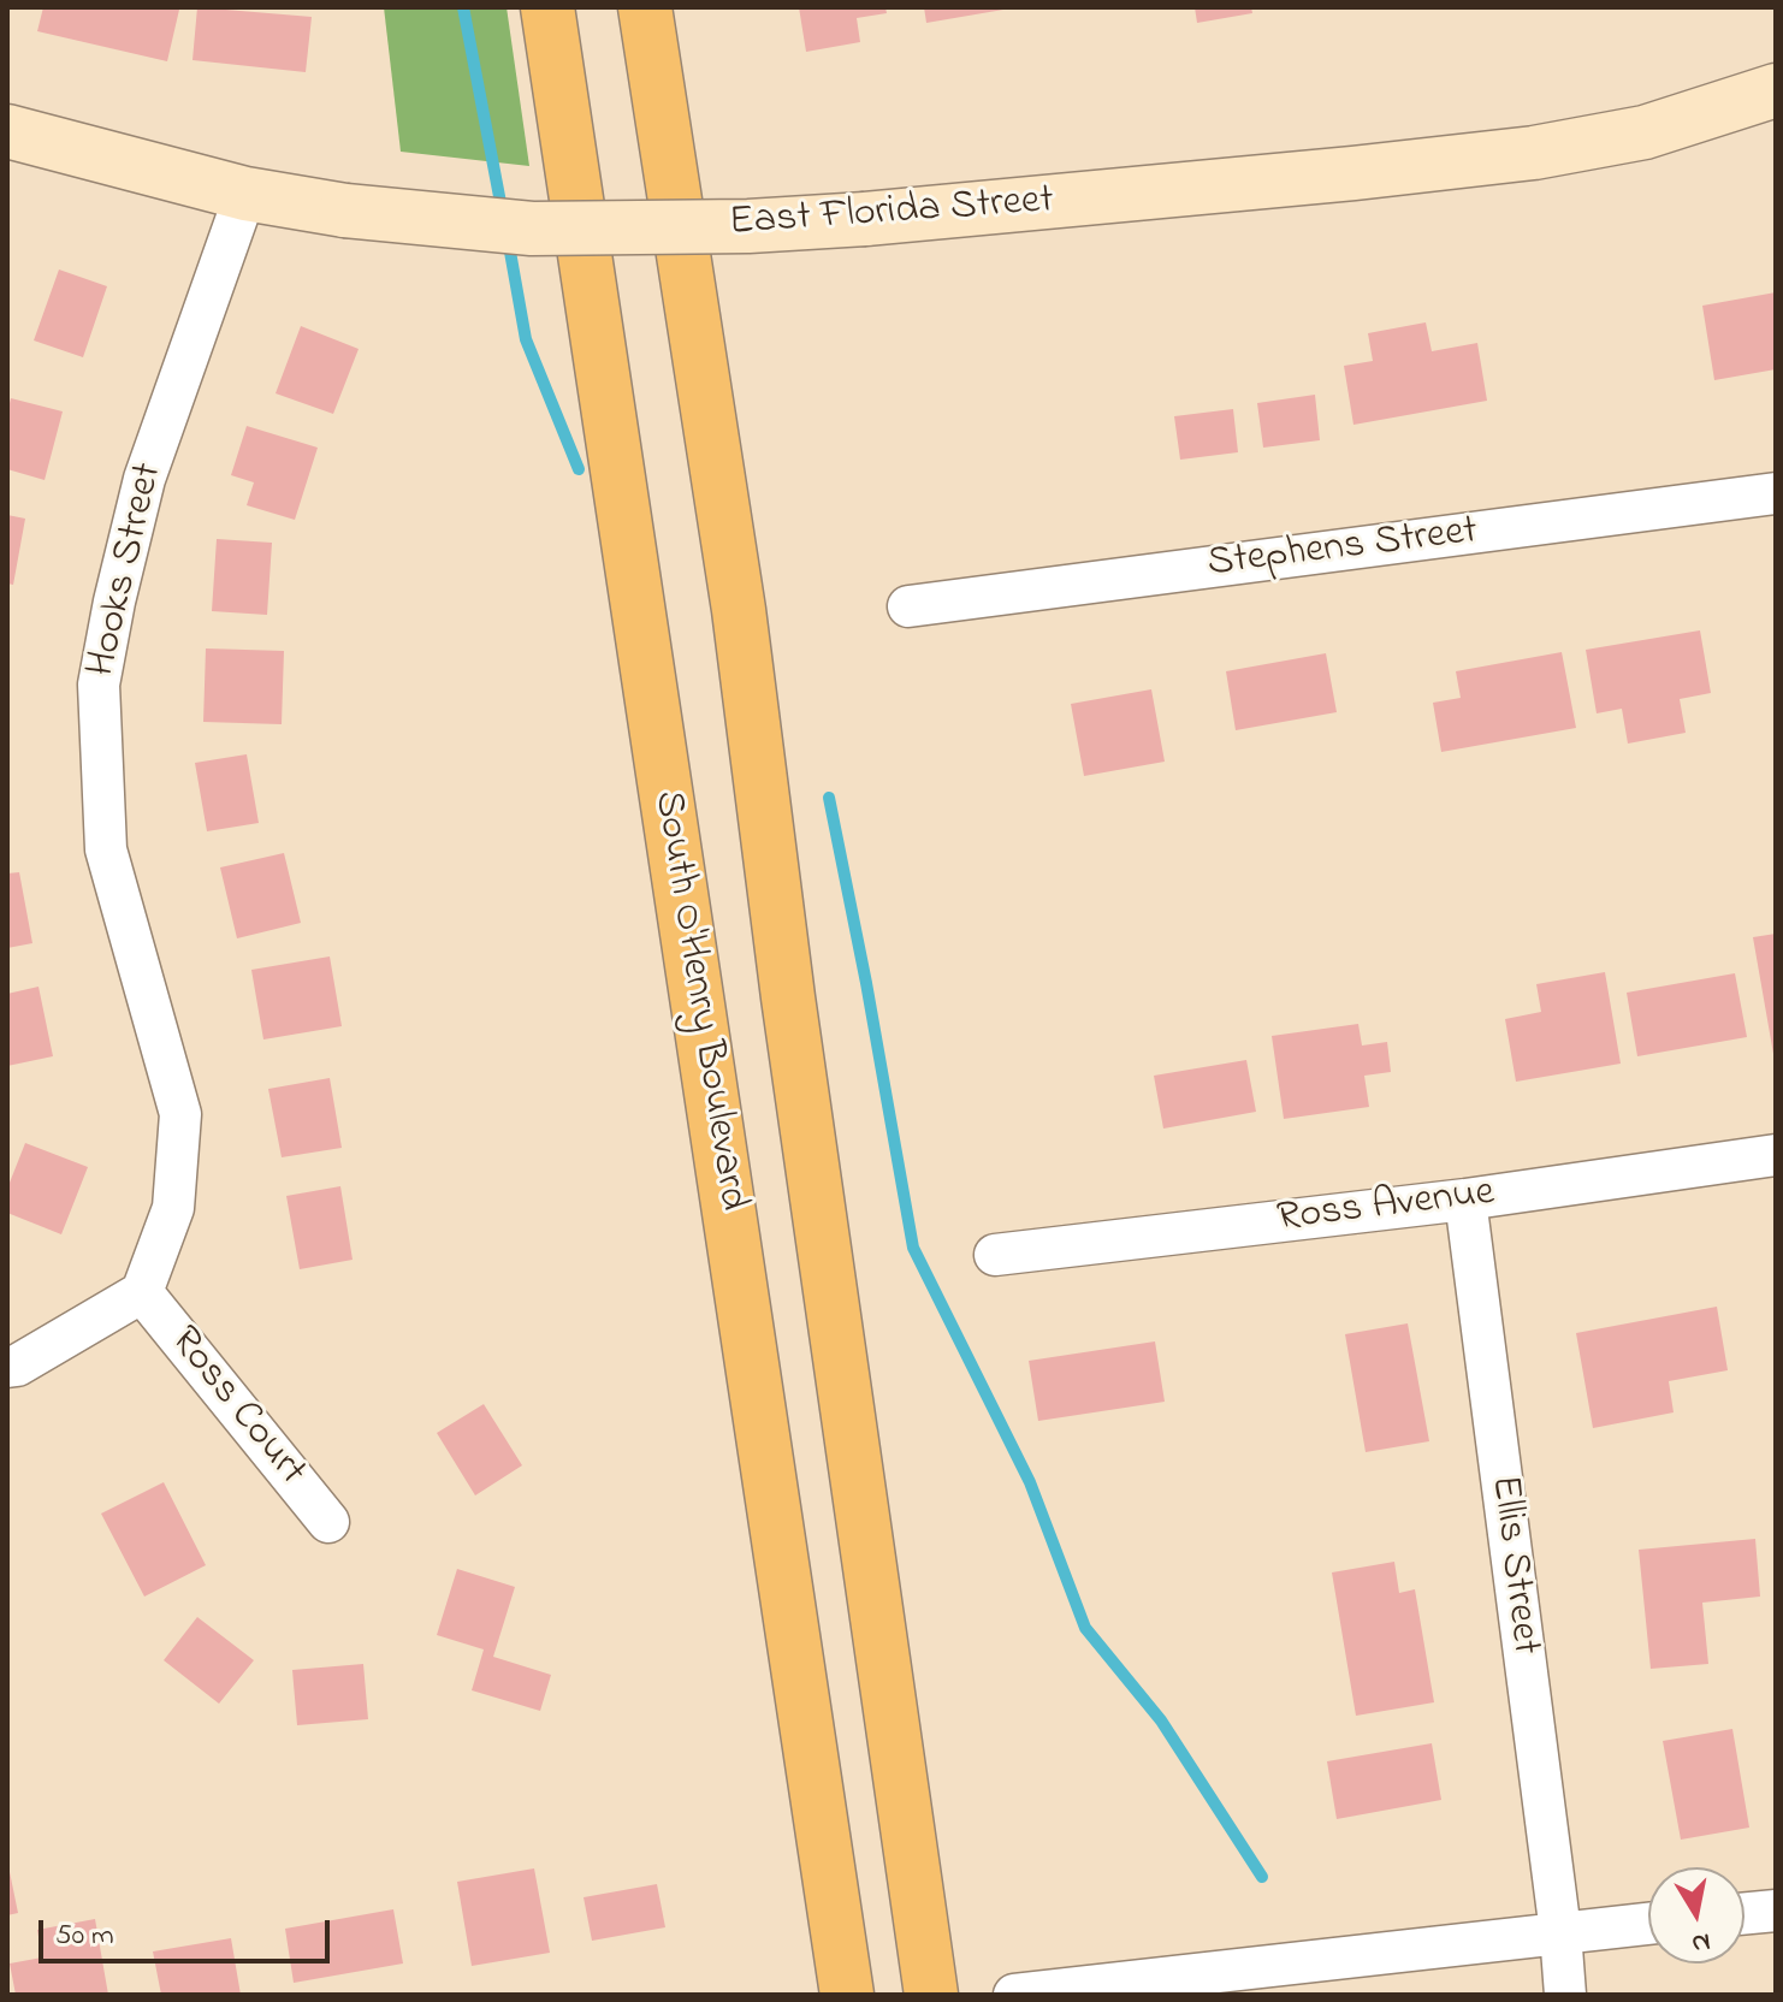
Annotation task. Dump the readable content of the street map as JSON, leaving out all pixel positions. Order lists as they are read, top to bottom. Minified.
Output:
{"streets":{"highway":["South O'Henry Boulevard"],"main road":["East Florida Street"],"street":["Stephens Street","Hooks Street","Ross Avenue","Ross Court","Ellis Street"]},"crossings":[["East Florida Street","Hooks Street"],["Hooks Street","Ross Court"],["Ross Avenue","Ellis Street"]],"scale_bar":"50 m","north":"bottom"}
